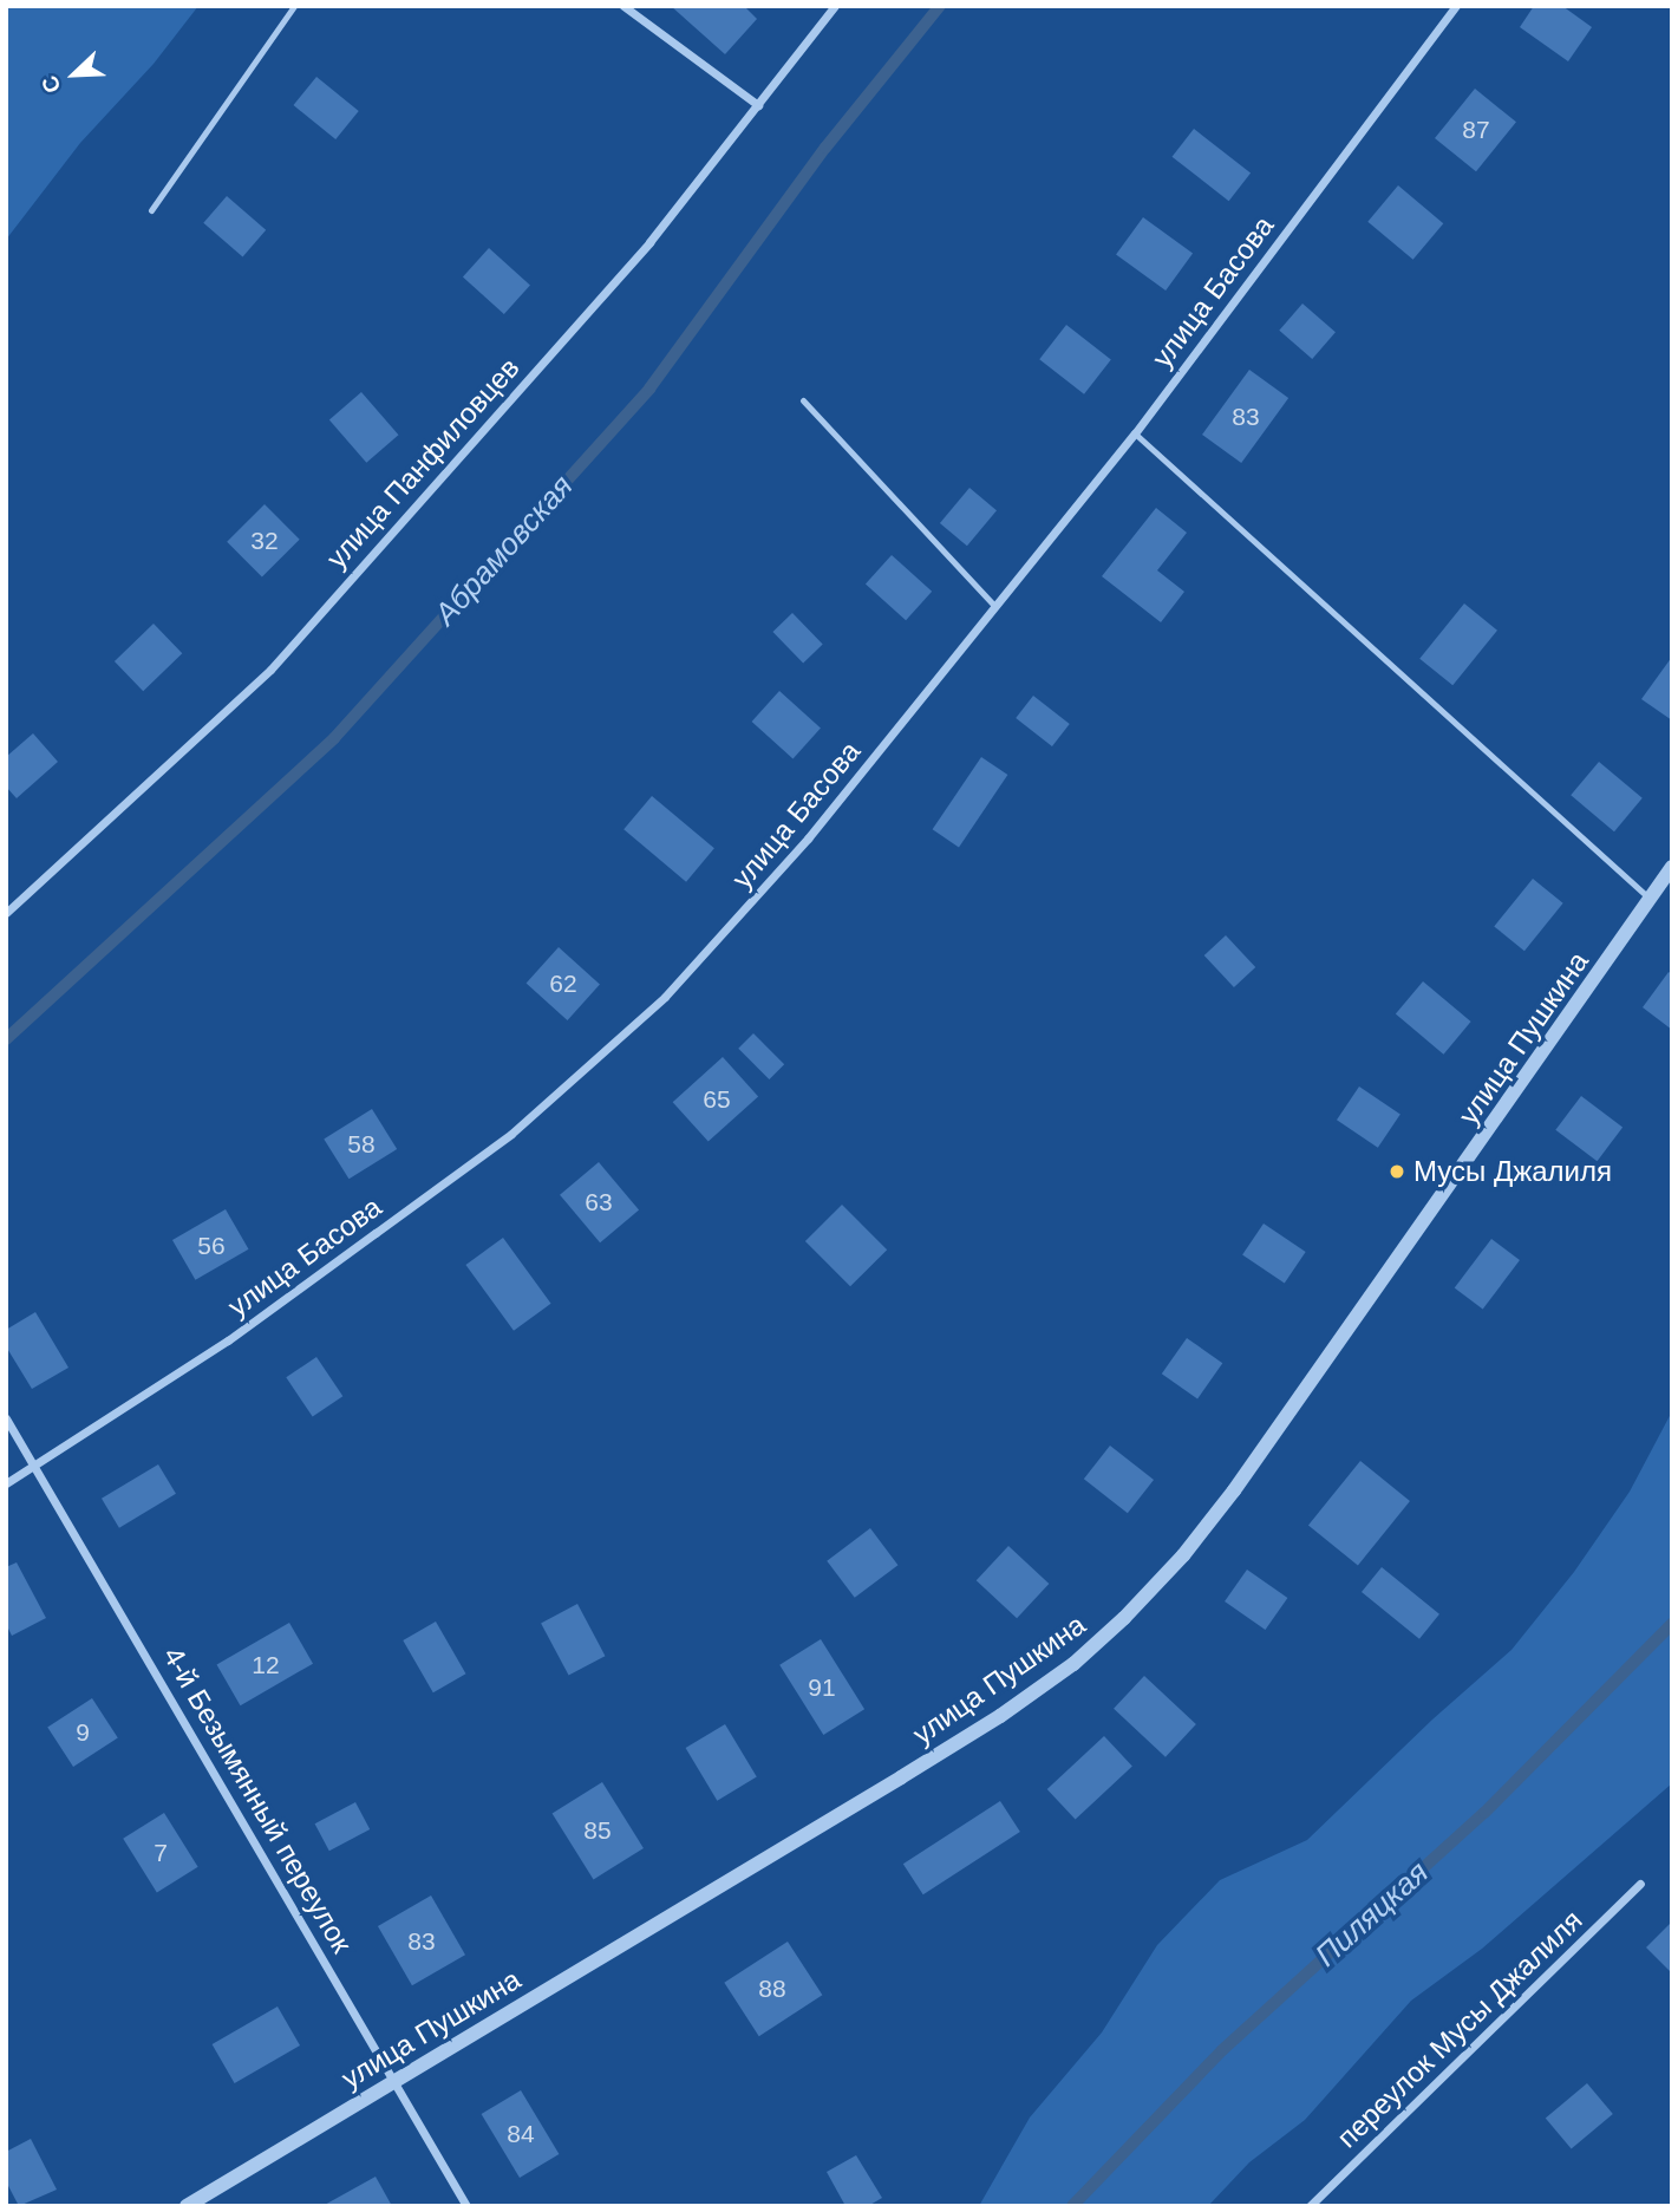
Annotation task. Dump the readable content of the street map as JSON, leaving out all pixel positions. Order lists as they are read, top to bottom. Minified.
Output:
{"streets":{"street":["улица Басова","улица Панфиловцев","улица Пушкина","4-й Безымянный переулок","переулок Мусы Джалиля"]},"crossings":[["улица Басова","4-й Безымянный переулок"],["улица Пушкина","4-й Безымянный переулок"]],"water":["Абрамовская","Пиляцкая"],"places":["Мусы Джалиля"],"house_numbers":["87","83","32","62","65","58","63","56","12","91","9","85","7","83","88","84"],"north":"bottom left"}
